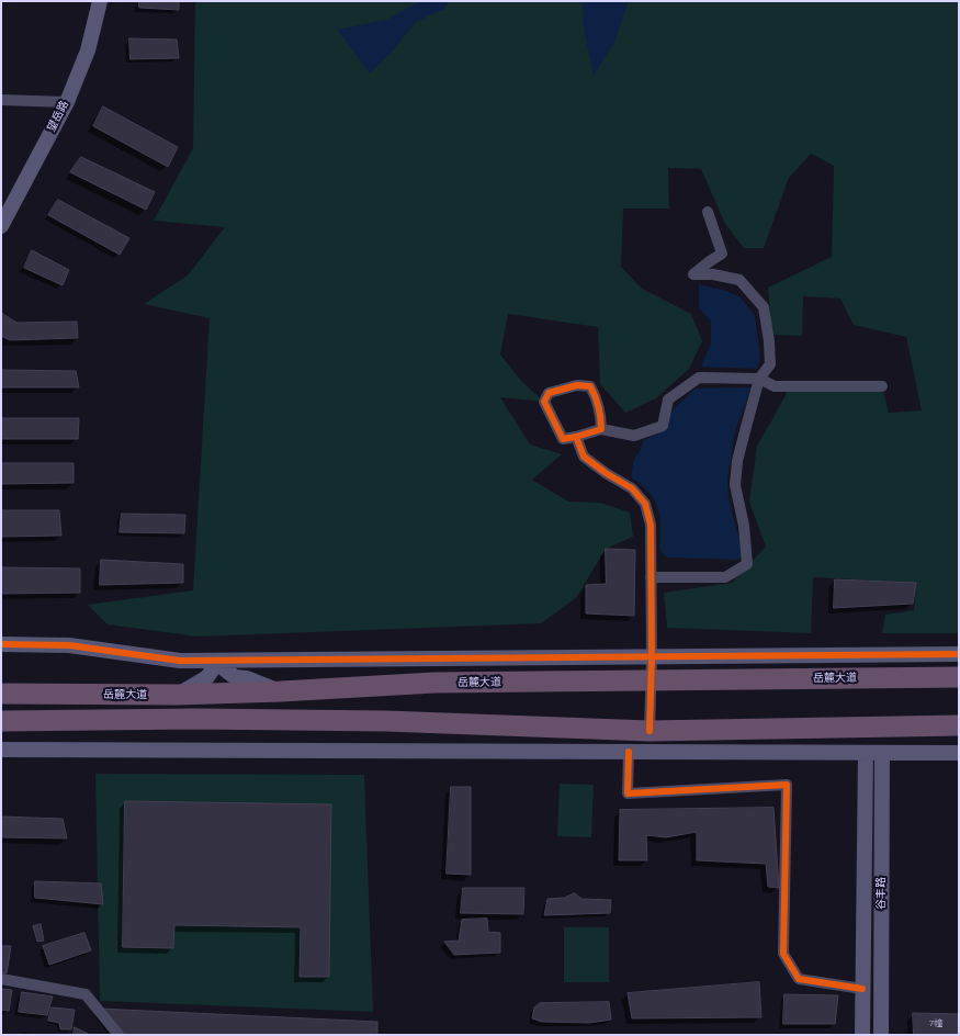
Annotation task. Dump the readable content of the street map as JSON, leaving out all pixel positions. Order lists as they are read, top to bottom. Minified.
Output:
{"streets":{"highway":["岳麓大道"],"street":["望岳路","谷丰路"]},"house_numbers":["7幢"]}
